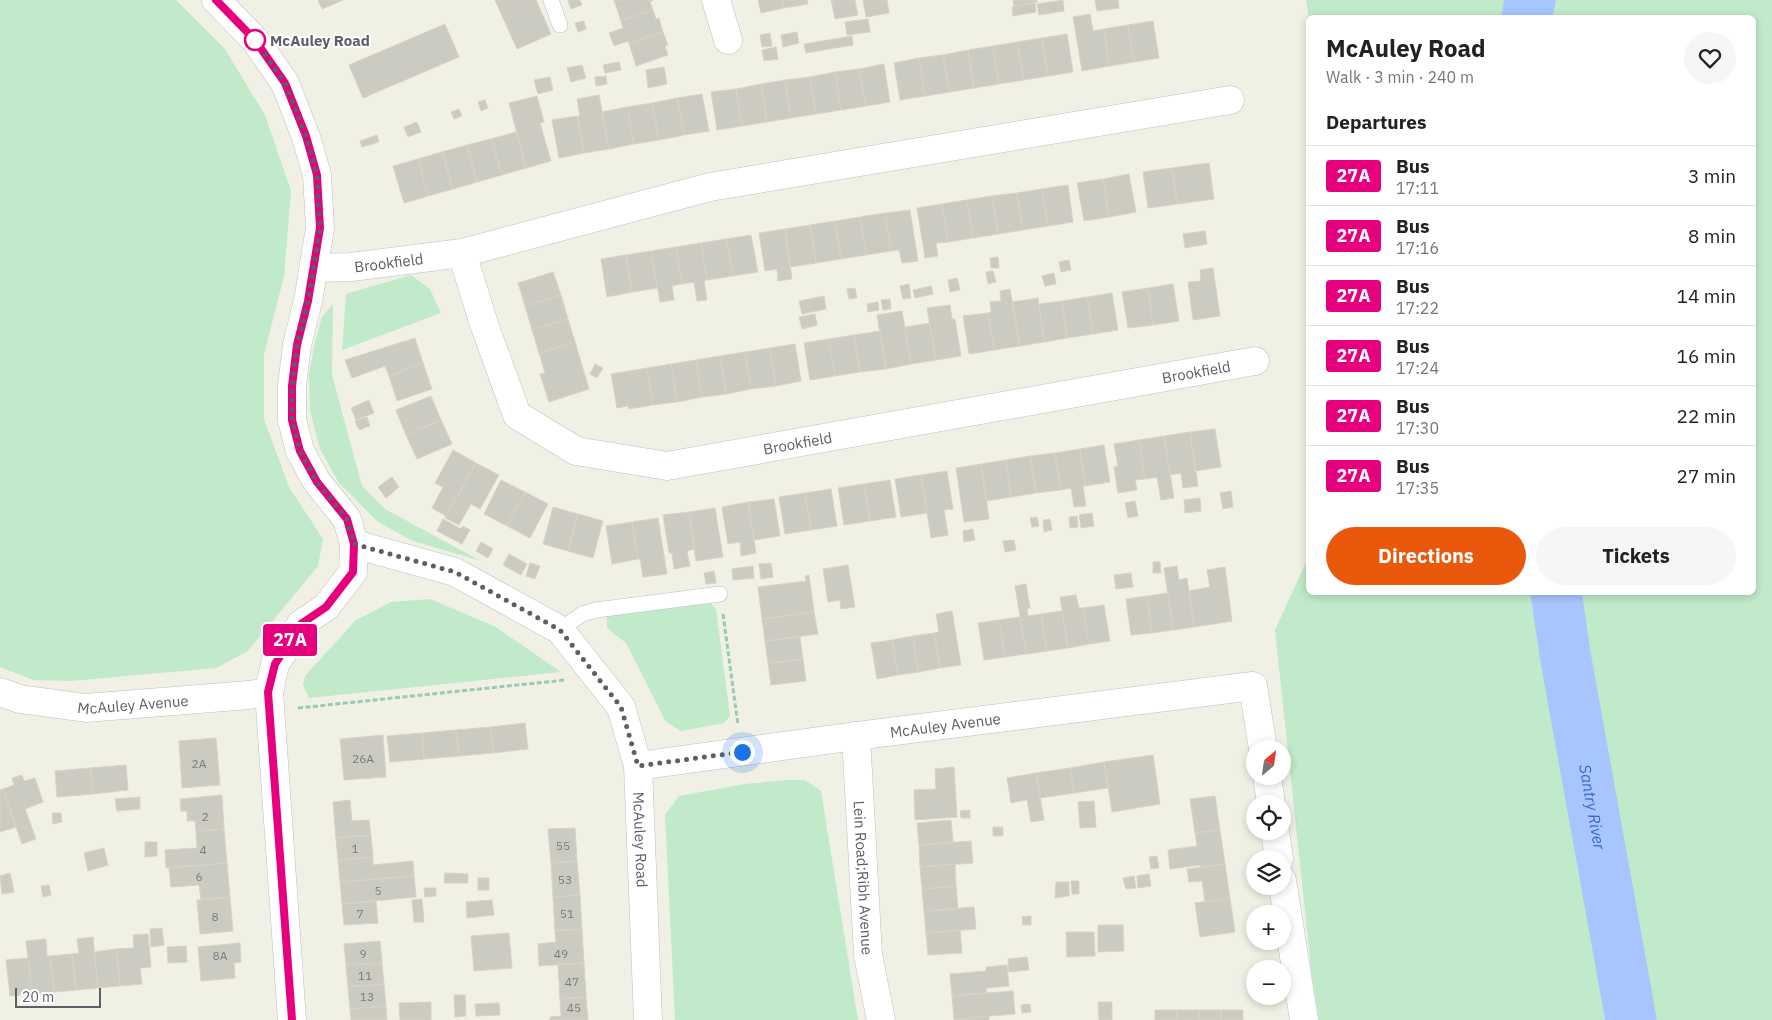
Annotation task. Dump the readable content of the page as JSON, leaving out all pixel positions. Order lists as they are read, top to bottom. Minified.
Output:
{"streets":{"street":["Brookfield","McAuley Avenue","McAuley Road","Lein Road;Ribh Avenue"]},"crossings":[["McAuley Avenue","McAuley Road"],["McAuley Avenue","Lein Road;Ribh Avenue"]],"water":["Santry River"],"places":["McAuley Road"],"lines":["bus line 27A"],"house_numbers":["26A","2A","2","55","1","4","6","53","5","7","51","8","9","49","8A","11","47","13","45"],"scale_bar":"20 m","north":"top right","page":{"on_map":"27A","heading":[["McAuley Road","Walk · 3 min · 240 m"],"Departures"],"list":[{"mark":"27A","name":"Bus","note":"17:11","value":"3 min"},{"mark":"27A","name":"Bus","note":"17:16","value":"8 min"},{"mark":"27A","name":"Bus","note":"17:22","value":"14 min"},{"mark":"27A","name":"Bus","note":"17:24","value":"16 min"},{"mark":"27A","name":"Bus","note":"17:30","value":"22 min"},{"mark":"27A","name":"Bus","note":"17:35","value":"27 min"}],"buttons":["Directions","Tickets"],"map_buttons":["+","−"],"scale":"20 m"}}
